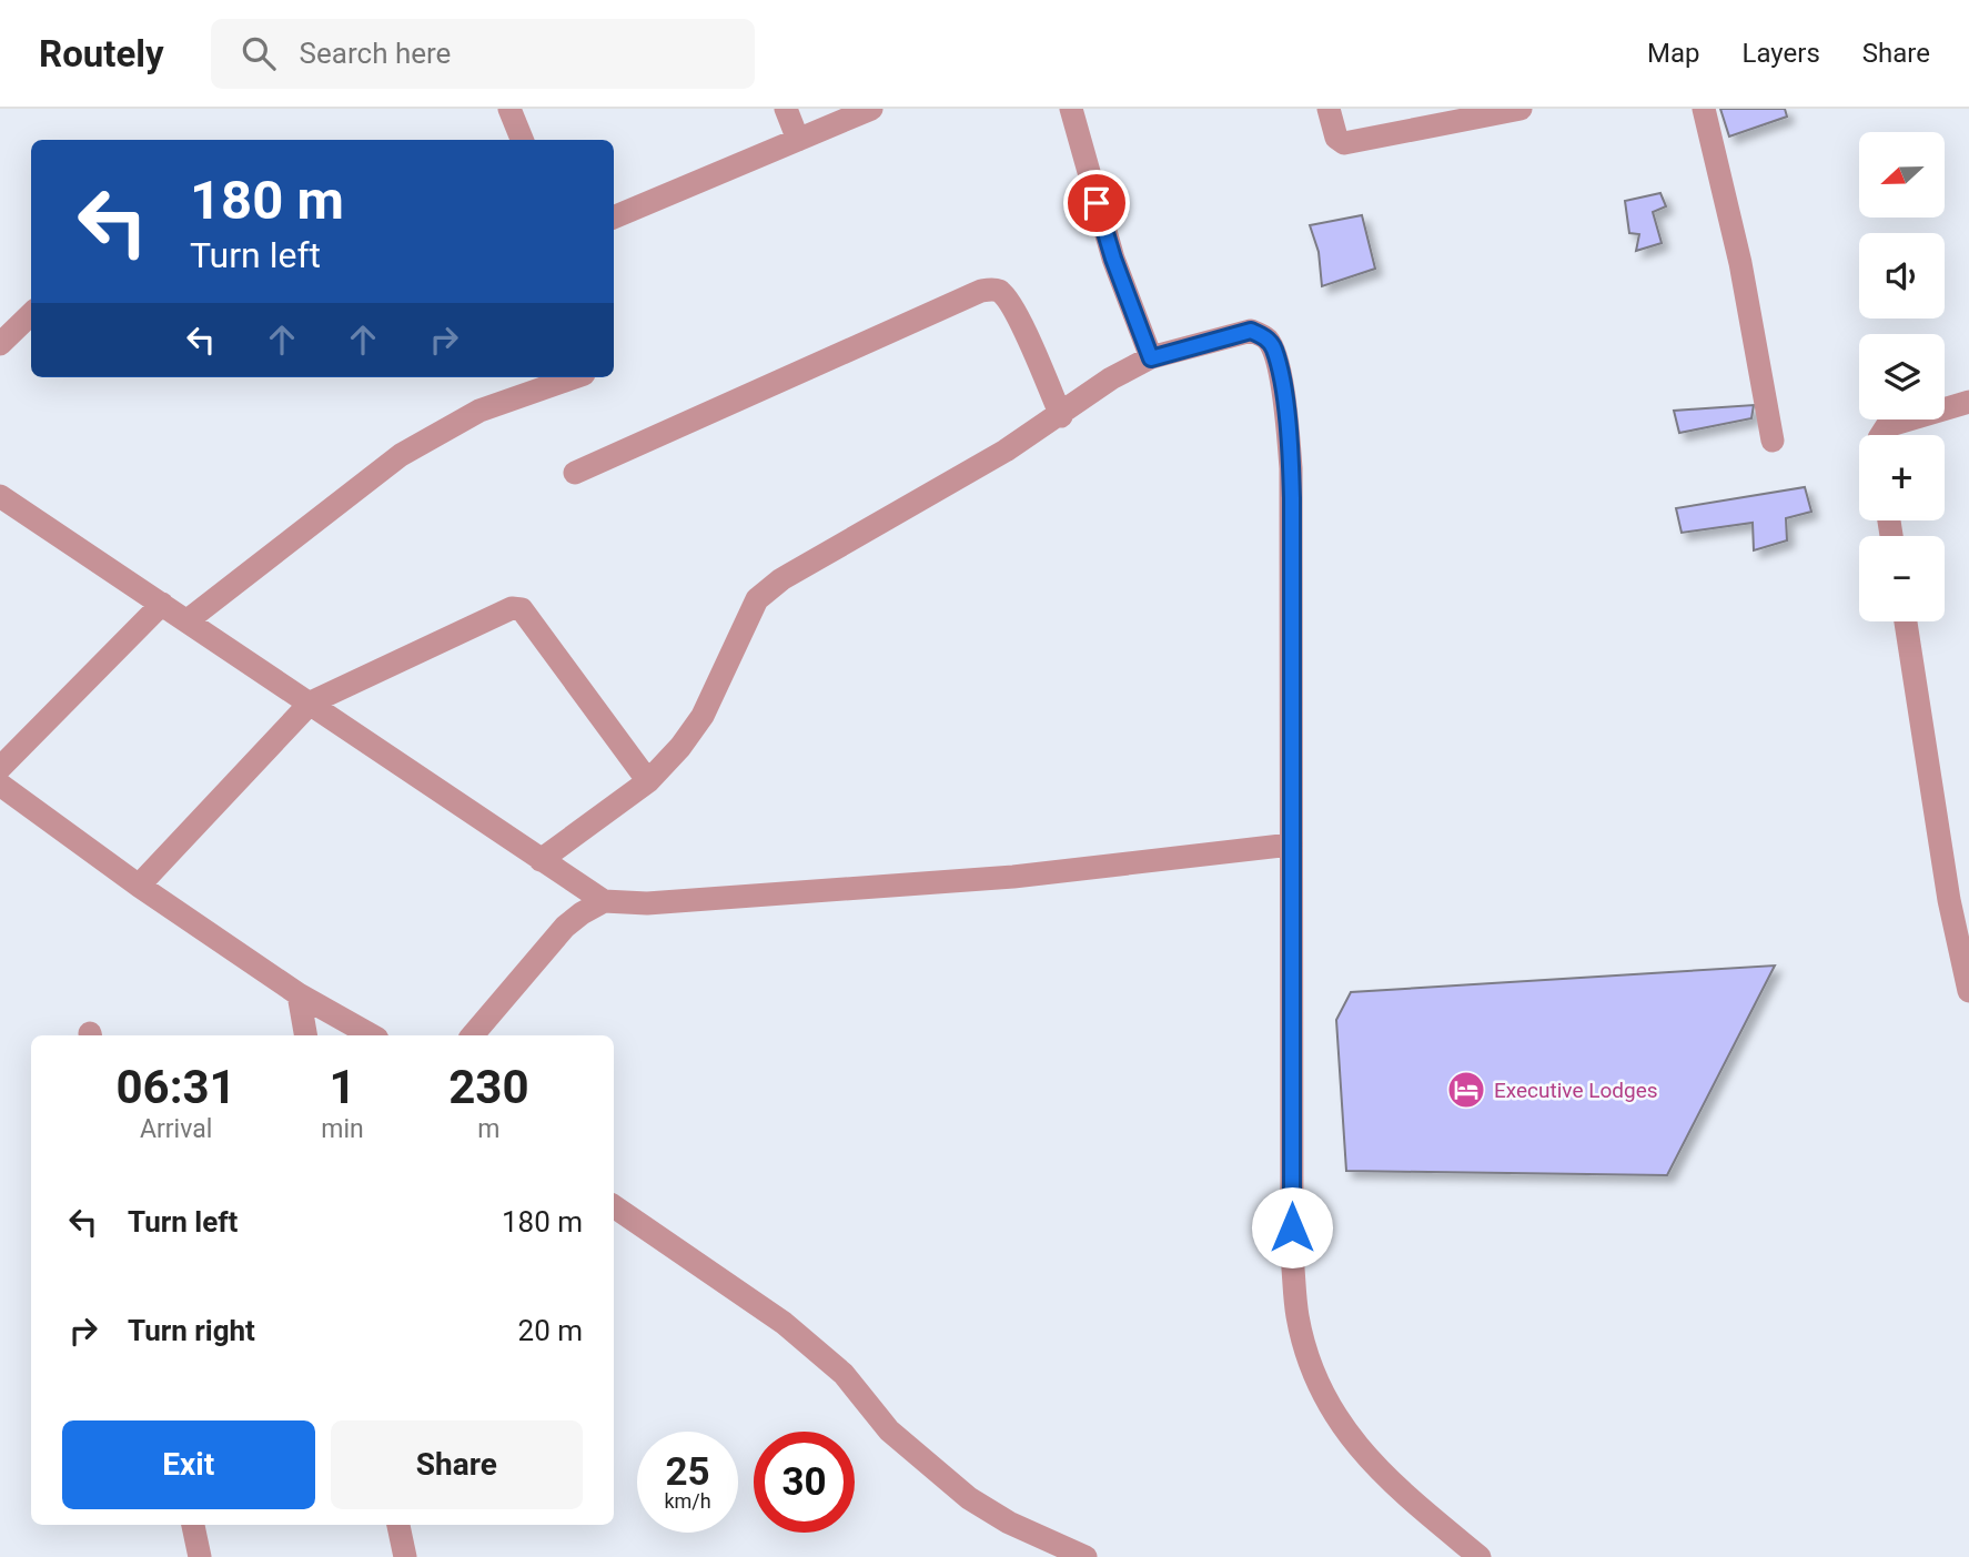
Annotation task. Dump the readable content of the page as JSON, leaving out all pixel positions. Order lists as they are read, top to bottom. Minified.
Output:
{"places":{"hotel":["Executive Lodges"]},"north":"left","page":{"header":"Routely","search":"Search here","nav":["Map","Layers","Share"],"map_buttons":["+","−"],"turn":["180 m","Turn left"],"eta":["06:31","Arrival","1","min","230","m"],"list":[{"name":"Turn left","value":"180 m"},{"name":"Turn right","value":"20 m"}],"buttons":["Exit","Share"],"speed":"25 km/h","limit":"30"}}
